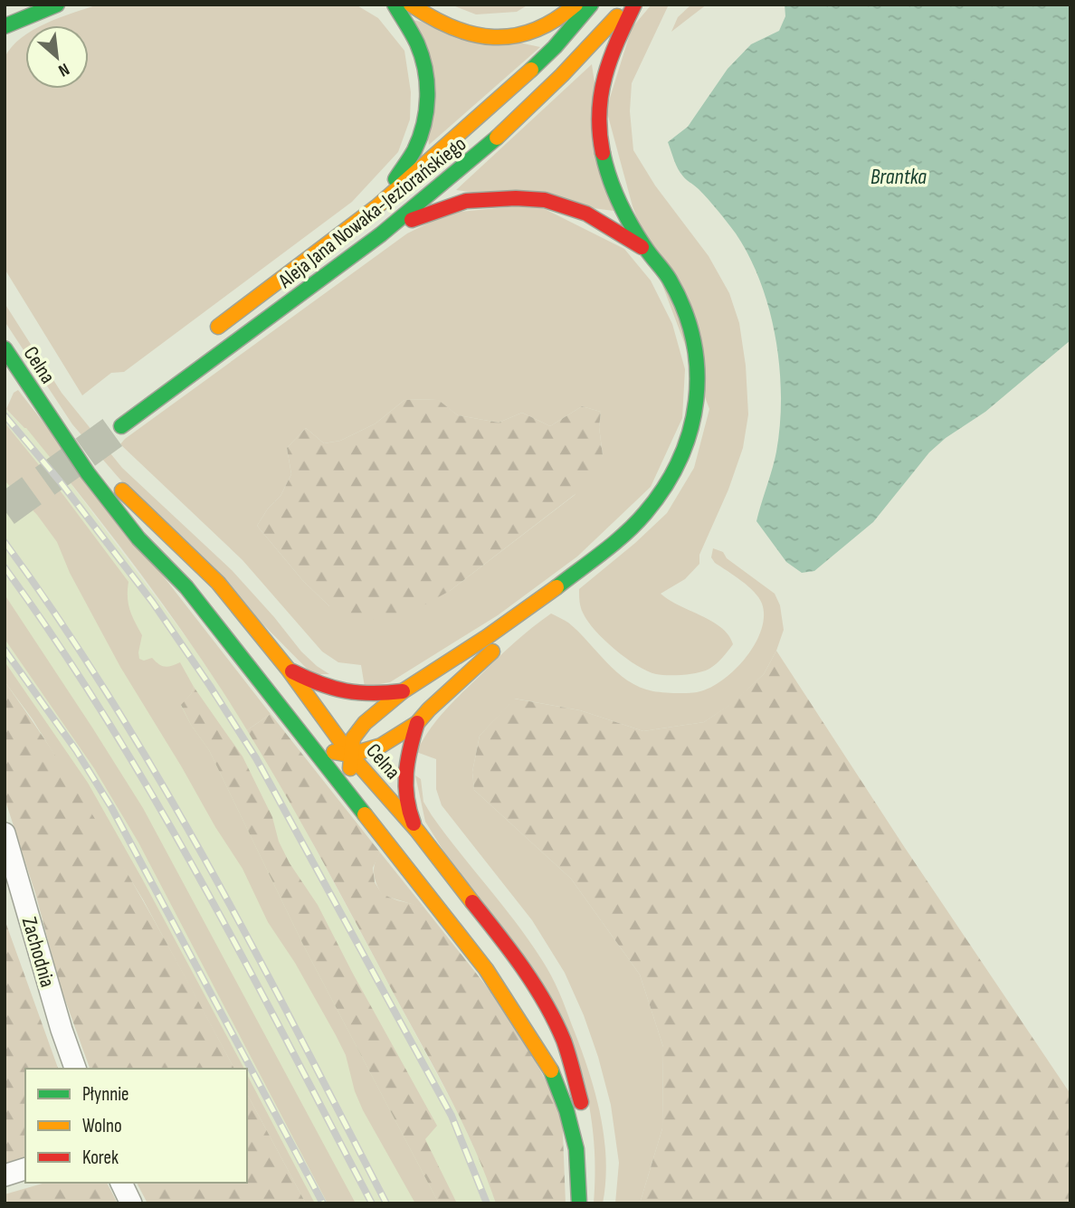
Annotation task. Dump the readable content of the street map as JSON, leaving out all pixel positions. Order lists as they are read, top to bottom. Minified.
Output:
{"streets":{"street":["Aleja Jana Nowaka-Jeziorańskiego","Celna","Zachodnia"]},"water":["Brantka"],"legend":["Płynnie","Wolno","Korek"],"north":"bottom right"}
